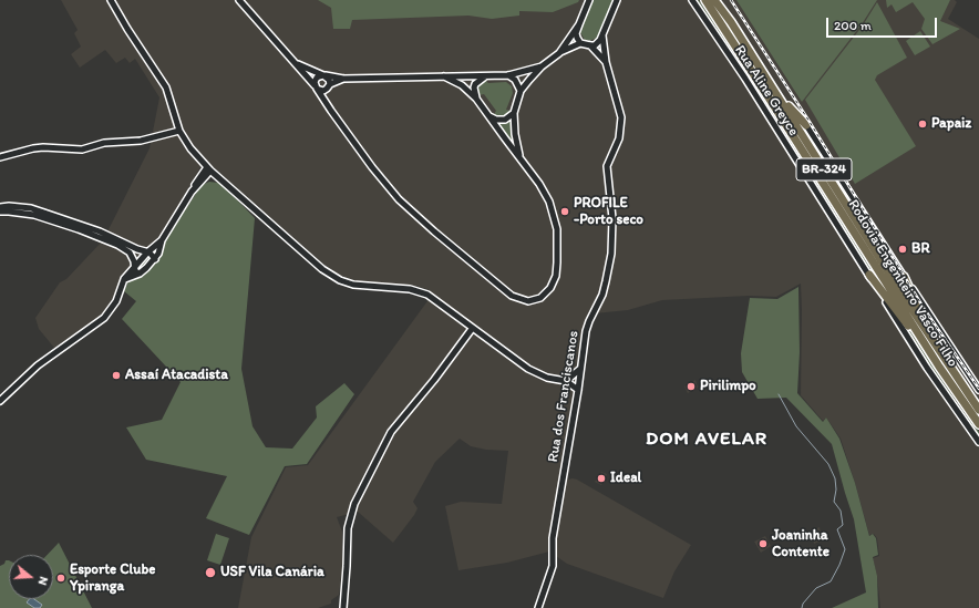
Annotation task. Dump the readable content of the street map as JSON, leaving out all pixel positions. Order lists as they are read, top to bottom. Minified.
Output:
{"streets":{"highway":["BR-324","Rodovia Engenheiro Vasco Filho"],"main road":["Rua Aline Greyce","Rua dos Franciscanos"]},"districts":["DOM AVELAR"],"places":["Papaiz","PROFILE -Porto seco","BR","Assaí Atacadista","Pirilimpo","Ideal","Joaninha Contente","USF Vila Canária","Esporte Clube Ypiranga"],"scale_bar":"200 m","north":"right"}
